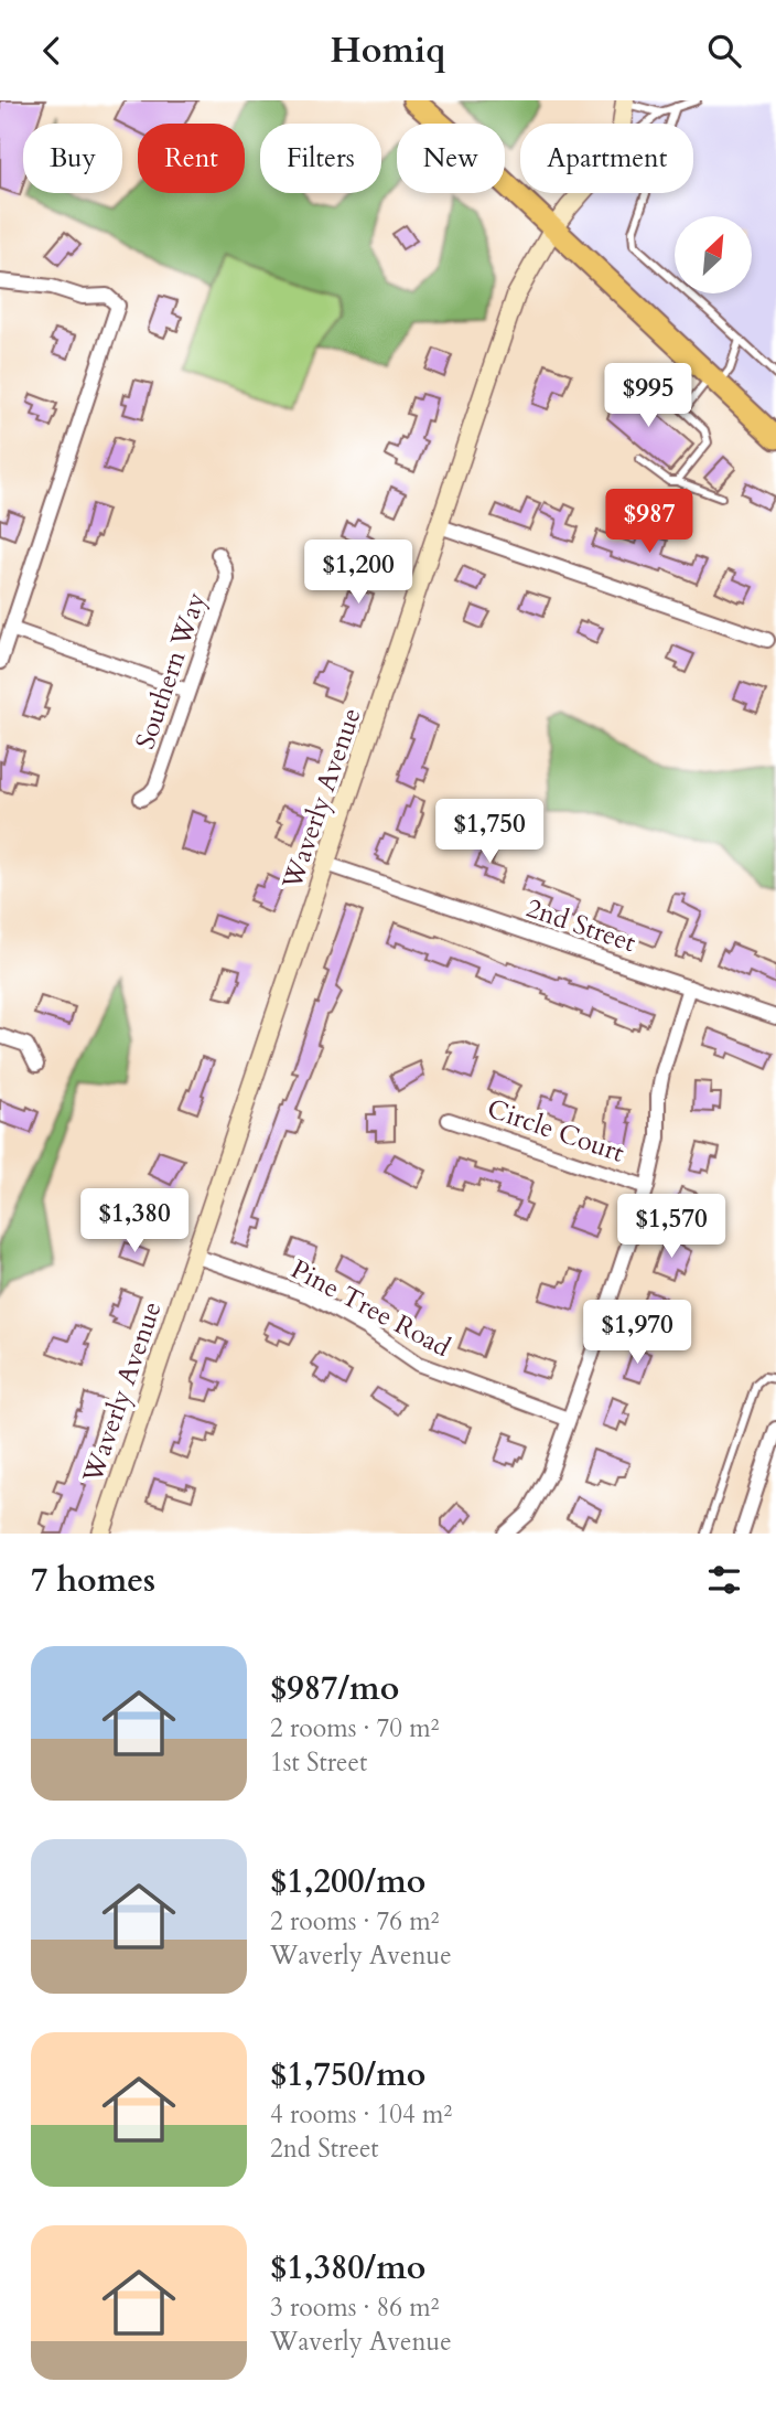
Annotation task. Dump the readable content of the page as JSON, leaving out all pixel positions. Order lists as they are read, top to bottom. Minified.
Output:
{"streets":{"street":["Southern Way","Waverly Avenue","2nd Street","Circle Court","Pine Tree Road"]},"crossings":[["Waverly Avenue","2nd Street"],["Waverly Avenue","Pine Tree Road"]],"north":"top right","page":{"header":"Homiq","chip":["Buy","Rent","Filters","New","Apartment"],"price":["$995","$987","$1,200","$1,750","$1,380","$1,570","$1,970"],"heading":"7 homes","list":[{"name":"$987/mo","note":"2 rooms · 70 m² · 1st Street"},{"name":"$1,200/mo","note":"2 rooms · 76 m² · Waverly Avenue"},{"name":"$1,750/mo","note":"4 rooms · 104 m² · 2nd Street"},{"name":"$1,380/mo","note":"3 rooms · 86 m² · Waverly Avenue"}]}}
